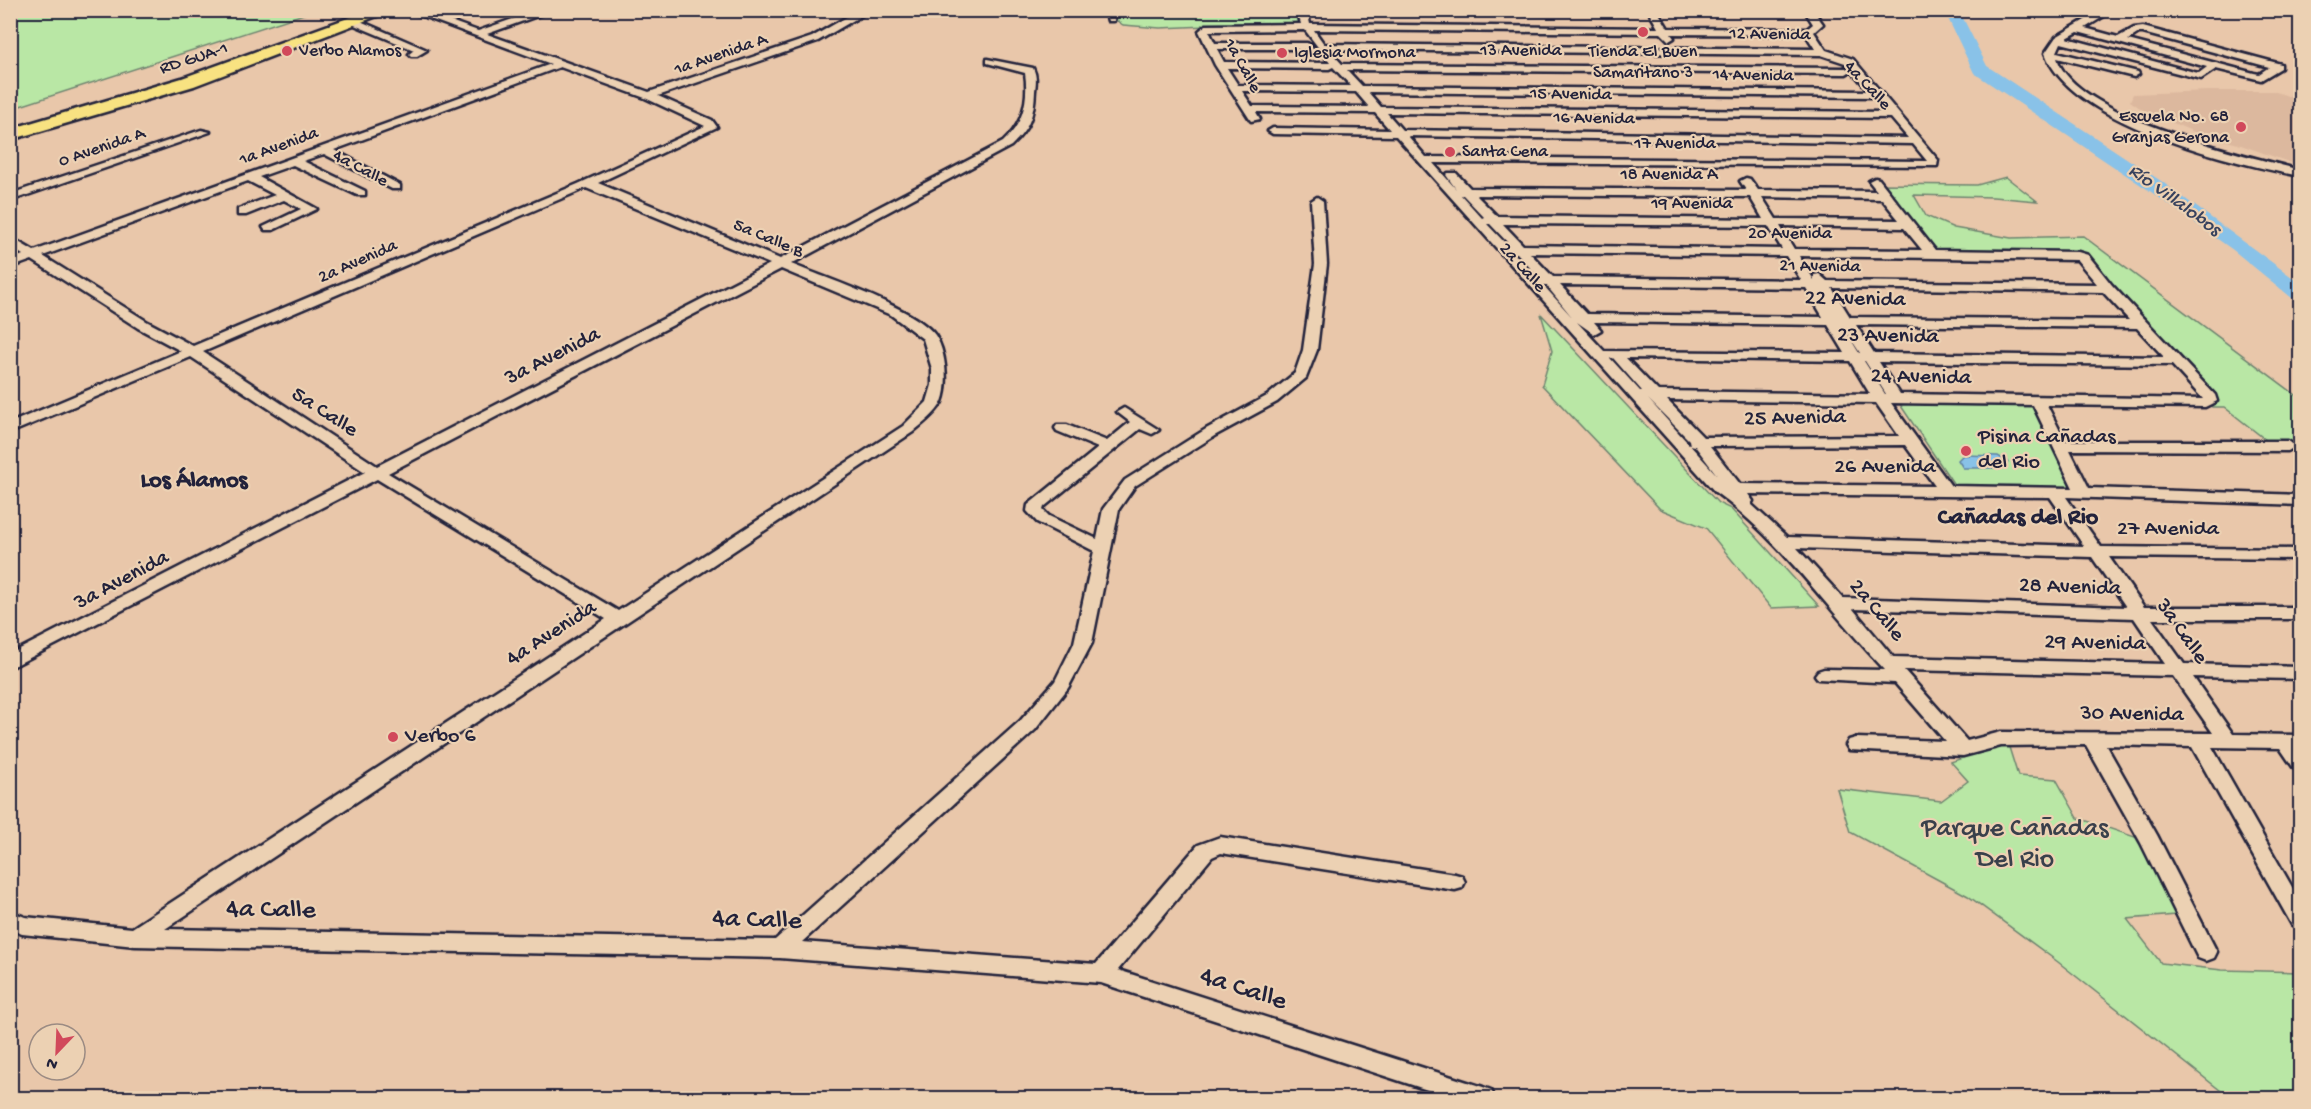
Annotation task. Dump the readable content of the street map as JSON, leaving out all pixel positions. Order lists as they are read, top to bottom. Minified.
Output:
{"streets":{"main road":["RD GUA-1"],"street":["12 Avenida","13 Avenida","1a Avenida A","1a Calle","14 Avenida","4a Calle","15 Avenida","16 Avenida","17 Avenida","1a Avenida","0 Avenida A","18 Avenida A","19 Avenida","20 Avenida","5a Calle B","2a Avenida","21 Avenida","2a Calle","22 Avenida","23 Avenida","3a Avenida","24 Avenida","5a Calle","25 Avenida","26 Avenida","27 Avenida","28 Avenida","3a Calle","4a Avenida","29 Avenida","30 Avenida"]},"crossings":[["12 Avenida","4a Calle"],["12 Avenida","2a Calle"],["13 Avenida","1a Calle"],["13 Avenida","2a Calle"],["1a Avenida A","2a Avenida"],["1a Calle","14 Avenida"],["1a Calle","15 Avenida"],["1a Calle","2a Calle"],["14 Avenida","4a Calle"],["14 Avenida","2a Calle"],["4a Calle","15 Avenida"],["4a Calle","16 Avenida"],["4a Calle","17 Avenida"],["4a Calle","1a Avenida"],["4a Calle","4a Avenida"],["15 Avenida","16 Avenida"],["15 Avenida","17 Avenida"],["15 Avenida","2a Calle"],["16 Avenida","17 Avenida"],["16 Avenida","2a Calle"],["17 Avenida","2a Calle"],["1a Avenida","5a Calle"],["18 Avenida A","2a Calle"],["19 Avenida","2a Calle"],["20 Avenida","21 Avenida"],["20 Avenida","2a Calle"],["5a Calle B","2a Avenida"],["5a Calle B","3a Avenida"],["5a Calle B","4a Avenida"],["2a Avenida","5a Calle"],["21 Avenida","2a Calle"],["2a Calle","22 Avenida"],["2a Calle","23 Avenida"],["2a Calle","24 Avenida"],["2a Calle","25 Avenida"],["2a Calle","26 Avenida"],["2a Calle","27 Avenida"],["2a Calle","28 Avenida"],["2a Calle","29 Avenida"],["2a Calle","30 Avenida"],["23 Avenida","24 Avenida"],["3a Avenida","5a Calle"],["5a Calle","4a Avenida"],["26 Avenida","3a Calle"],["27 Avenida","3a Calle"],["28 Avenida","3a Calle"],["3a Calle","29 Avenida"],["3a Calle","30 Avenida"]],"districts":["Los Álamos","Cañadas del Rio"],"water":["Río Villalobos"],"parks":["Parque Cañadas Del Rio"],"places":["Tienda El Buen Samaritano 3","Verbo Alamos","Iglesia Mormona","Escuela No. 68 Granjas Gerona","Santa Cena","Pisina Cañadas del Rio","Verbo 6"],"north":"bottom left"}
